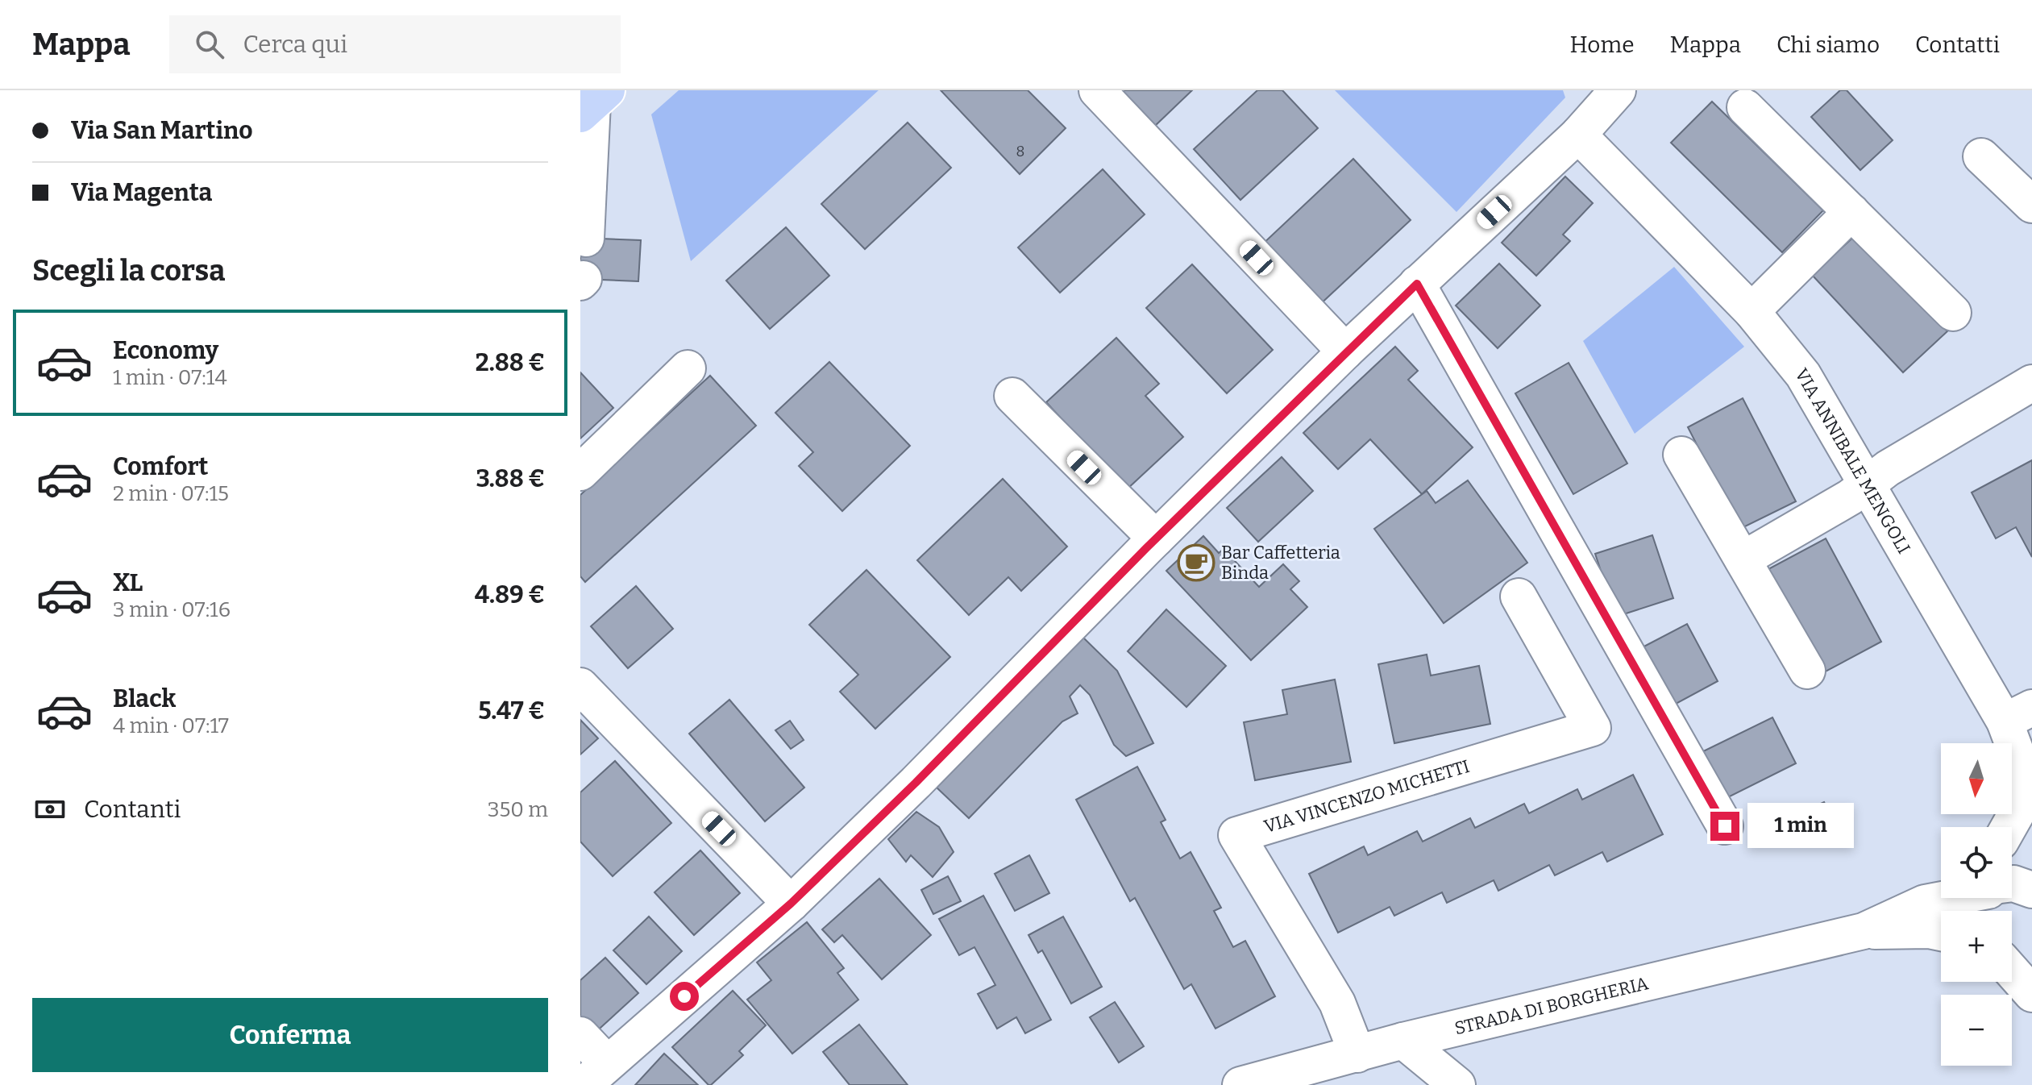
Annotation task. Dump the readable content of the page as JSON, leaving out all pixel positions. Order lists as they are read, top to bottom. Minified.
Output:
{"streets":{"street":["VIA ANNIBALE MENGOLI","VIA VINCENZO MICHETTI","STRADA DI BORGHERIA"]},"crossings":[["VIA VINCENZO MICHETTI","STRADA DI BORGHERIA"]],"places":{"cafe":["Bar Caffetteria Binda"]},"house_numbers":["8"],"north":"bottom","page":{"header":"Mappa","search":"Cerca qui","nav":["Home","Mappa","Chi siamo","Contatti"],"banner":["Via San Martino","Via Magenta"],"heading":"Scegli la corsa","list":[{"name":"Economy","note":"1 min · 07:14","value":"2.88 €"},{"name":"Comfort","note":"2 min · 07:15","value":"3.88 €"},{"name":"XL","note":"3 min · 07:16","value":"4.89 €"},{"name":"Black","note":"4 min · 07:17","value":"5.47 €"}],"map_buttons":["+","−"],"pay":["Contanti","350 m"],"bubble":"1 min","buttons":"Conferma"}}
